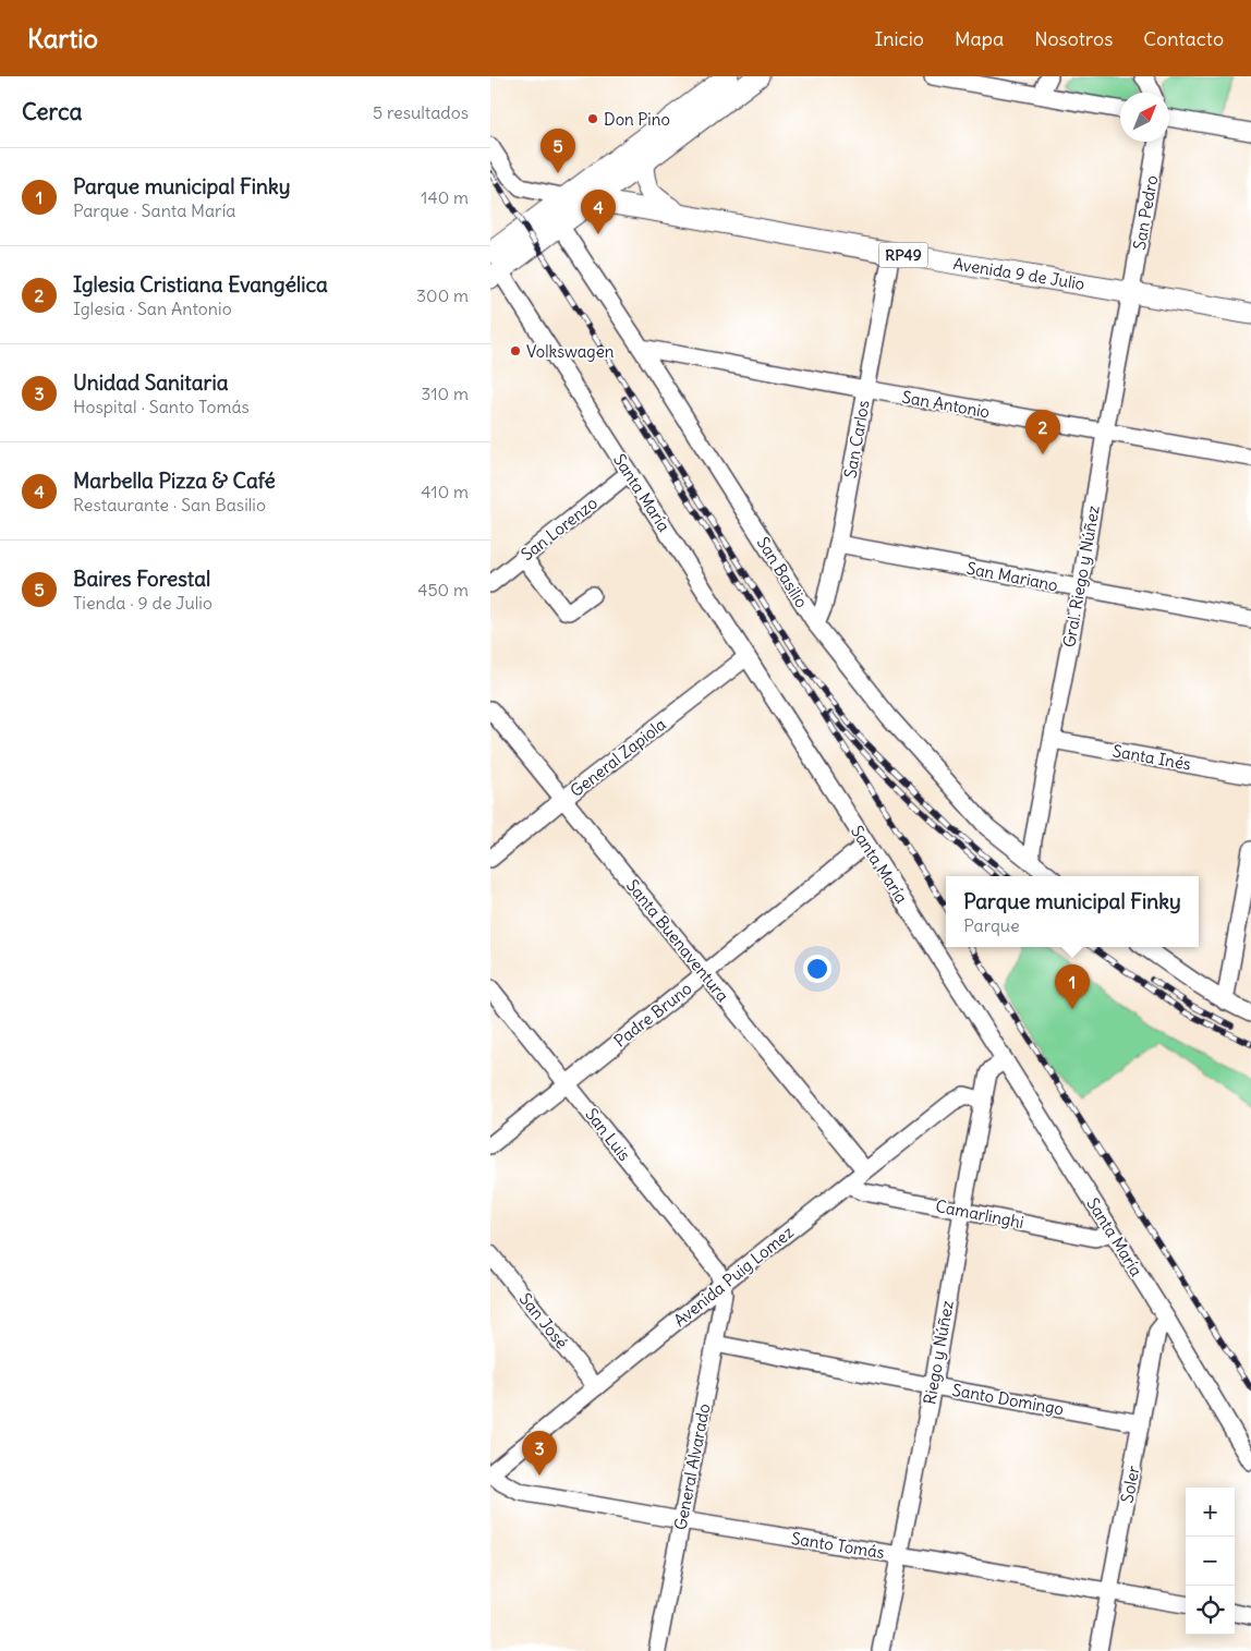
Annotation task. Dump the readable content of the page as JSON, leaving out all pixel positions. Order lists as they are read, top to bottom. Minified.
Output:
{"streets":{"main road":["RP49","Avenida 9 de Julio"],"street":["San Pedro","San Antonio","San Carlos","Santa María","San Lorenzo","San Basilio","San Mariano","Gral. Riego y Núñez","General Zapiola","Santa Inés","Santa Buenaventura","Padre Bruno","San Luis","Camarlinghi","Avenida Puig Lomez","San José","Riego y Núñez","Santo Domingo","General Alvarado","Soler","Santo Tomás"]},"crossings":[["San Pedro","Avenida 9 de Julio"],["San Pedro","Gral. Riego y Núñez"],["RP49","Avenida 9 de Julio"],["Avenida 9 de Julio","San Carlos"],["Avenida 9 de Julio","Gral. Riego y Núñez"],["San Antonio","San Carlos"],["San Antonio","San Basilio"],["San Antonio","Gral. Riego y Núñez"],["San Carlos","San Basilio"],["San Carlos","San Mariano"],["Santa María","San Lorenzo"],["Santa María","General Zapiola"],["Santa María","Padre Bruno"],["Santa María","Camarlinghi"],["Santa María","Riego y Núñez"],["Santa María","Soler"],["San Basilio","Gral. Riego y Núñez"],["San Mariano","Gral. Riego y Núñez"],["Gral. Riego y Núñez","Santa Inés"],["General Zapiola","Santa Buenaventura"],["Santa Buenaventura","Padre Bruno"],["Santa Buenaventura","Avenida Puig Lomez"],["Padre Bruno","San Luis"],["San Luis","Avenida Puig Lomez"],["San Luis","General Alvarado"],["Camarlinghi","Avenida Puig Lomez"],["Camarlinghi","Riego y Núñez"],["Avenida Puig Lomez","San José"],["Avenida Puig Lomez","Riego y Núñez"],["Avenida Puig Lomez","General Alvarado"],["Avenida Puig Lomez","Santo Tomás"],["Riego y Núñez","Santo Domingo"],["Riego y Núñez","Santo Tomás"],["Santo Domingo","General Alvarado"],["Santo Domingo","Soler"],["General Alvarado","Santo Tomás"],["Soler","Santo Tomás"]],"places":["Don Pino","Volkswagen"],"north":"top right","page":{"header":"Kartio","nav":["Inicio","Mapa","Nosotros","Contacto"],"heading":["Cerca","5 resultados"],"pins":["5","4","2","1","3"],"list":[{"mark":"1","name":"Parque municipal Finky","note":"Parque · Santa María","value":"140 m"},{"mark":"2","name":"Iglesia Cristiana Evangélica","note":"Iglesia · San Antonio","value":"300 m"},{"mark":"3","name":"Unidad Sanitaria","note":"Hospital · Santo Tomás","value":"310 m"},{"mark":"4","name":"Marbella Pizza & Café","note":"Restaurante · San Basilio","value":"410 m"},{"mark":"5","name":"Baires Forestal","note":"Tienda · 9 de Julio","value":"450 m"}],"popup":["Parque municipal Finky","Parque"],"map_buttons":["+","−"]}}
